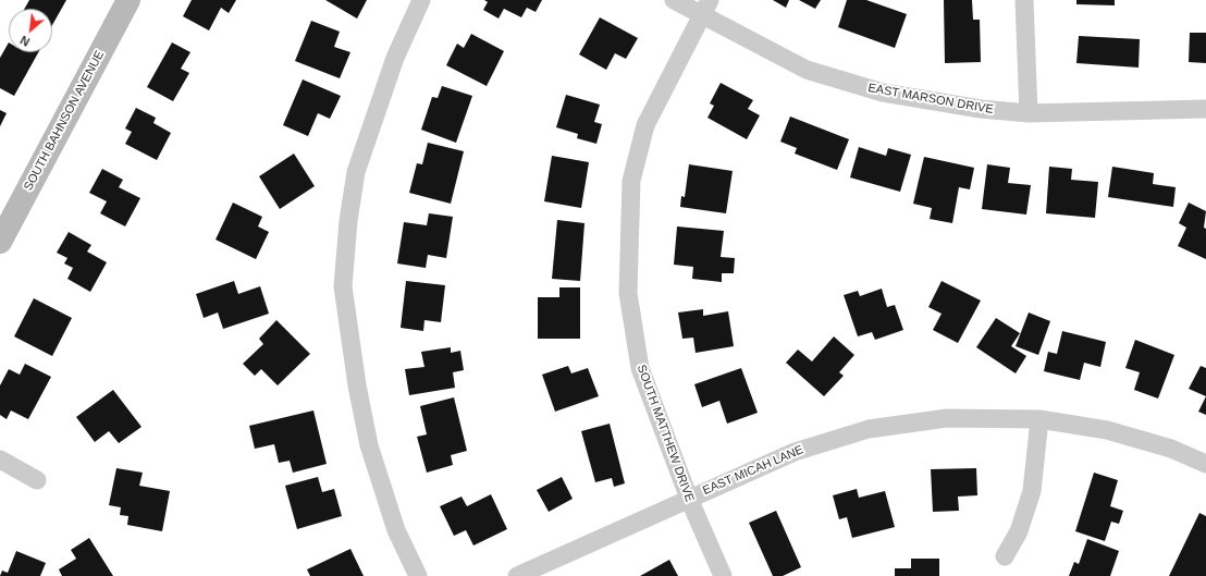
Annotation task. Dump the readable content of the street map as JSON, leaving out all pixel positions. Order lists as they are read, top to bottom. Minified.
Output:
{"streets":{"street":["EAST MARSON DRIVE","SOUTH BAHNSON AVENUE","SOUTH MATTHEW DRIVE","EAST MICAH LANE"]},"crossings":[["EAST MARSON DRIVE","SOUTH MATTHEW DRIVE"],["SOUTH MATTHEW DRIVE","EAST MICAH LANE"]],"north":"bottom left"}
